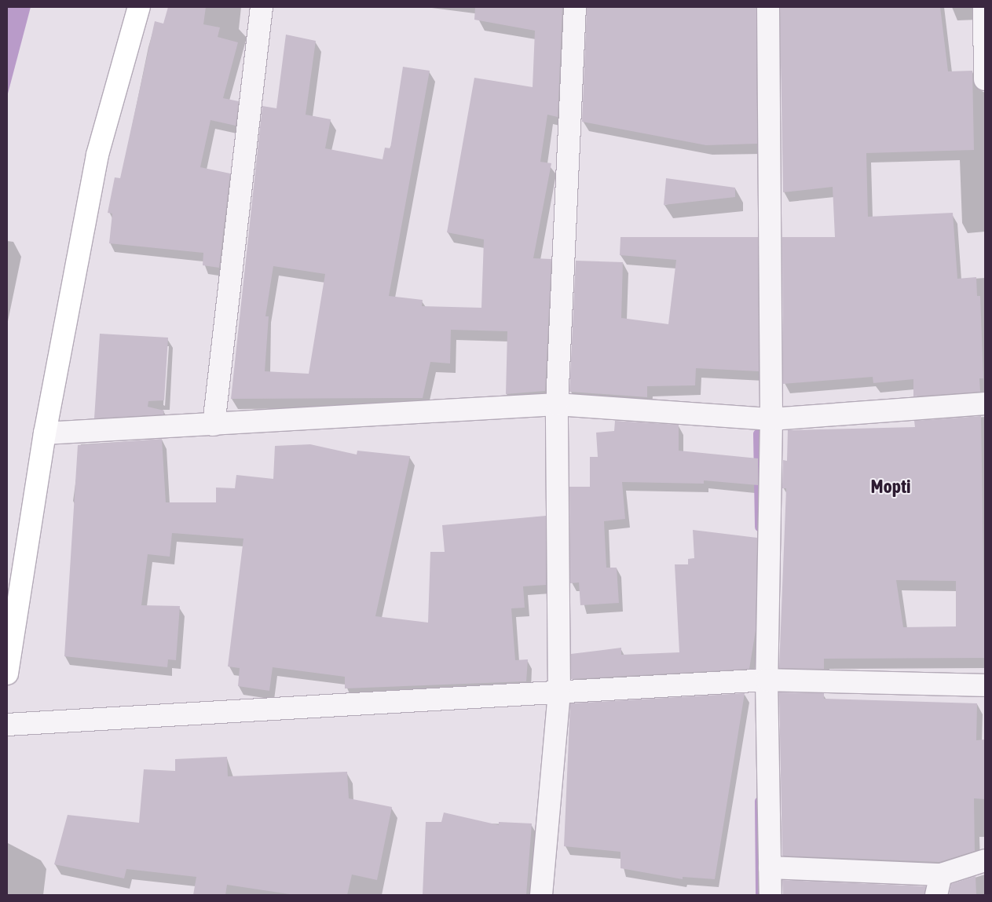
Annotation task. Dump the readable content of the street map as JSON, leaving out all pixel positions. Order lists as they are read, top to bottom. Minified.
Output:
{"districts":["Mopti"]}
